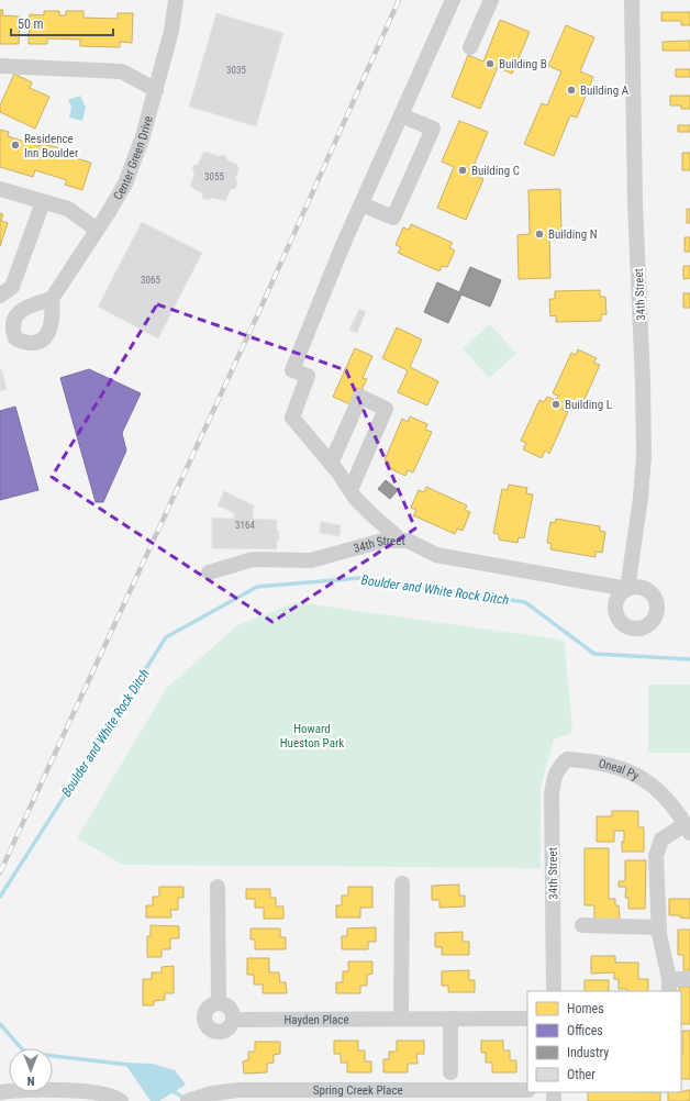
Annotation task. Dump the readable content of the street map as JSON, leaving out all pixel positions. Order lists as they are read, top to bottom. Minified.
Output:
{"streets":{"street":["Center Green Drive","34th Street","Oneal Py","Hayden Place","Spring Creek Place"]},"crossings":[["34th Street","Oneal Py"]],"water":["Boulder and White Rock Ditch"],"parks":["Howard Hueston Park"],"places":["Building B","Building A","Residence Inn Boulder","Building C","Building N","Building L"],"house_numbers":["3035","3055","3065","3164"],"legend":["Homes","Offices","Industry","Other"],"scale_bar":"50 m","north":"bottom"}
